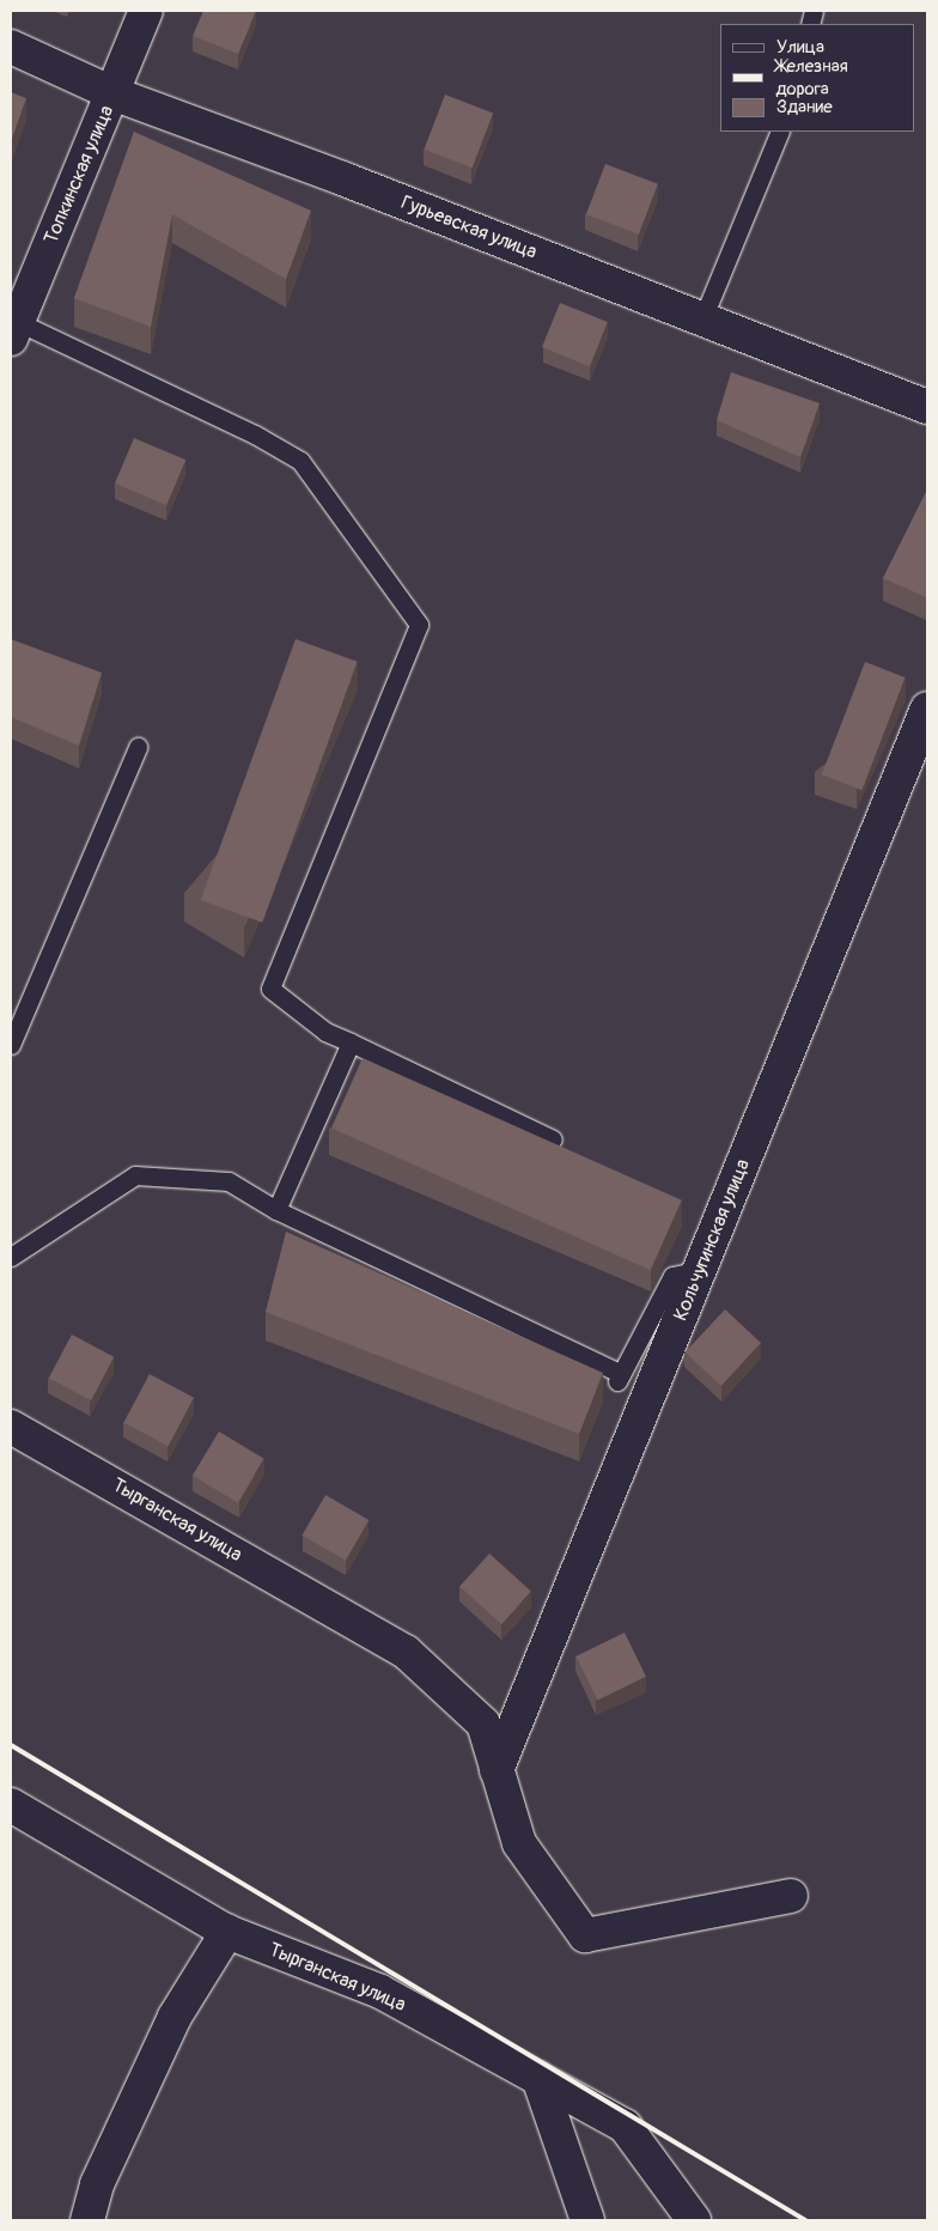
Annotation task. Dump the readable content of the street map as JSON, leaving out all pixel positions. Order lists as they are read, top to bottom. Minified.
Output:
{"streets":{"street":["Топкинская улица","Гурьевская улица","Кольчугинская улица","Тырганская улица"]},"crossings":[["Топкинская улица","Гурьевская улица"],["Кольчугинская улица","Тырганская улица"]],"legend":["Улица","Железная дорога","Здание"]}
